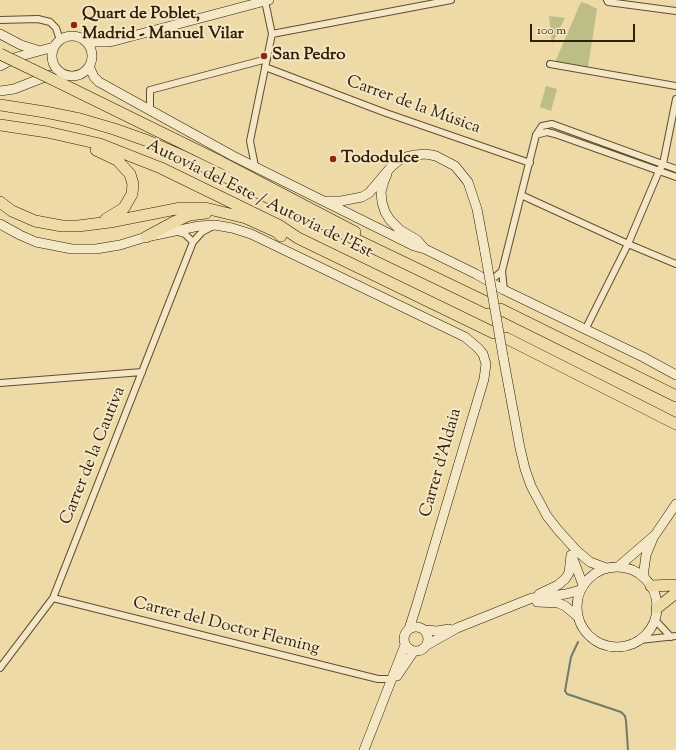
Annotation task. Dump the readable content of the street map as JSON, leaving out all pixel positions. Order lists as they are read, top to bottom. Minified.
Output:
{"streets":{"highway":["Autovía del Este / Autovia de l'Est"],"street":["Carrer de la Música","Carrer de la Cautiva","Carrer d'Aldaia","Carrer del Doctor Fleming"]},"crossings":[["Carrer de la Cautiva","Carrer del Doctor Fleming"]],"places":["Quart de Poblet, Madrid - Manuel Vilar","San Pedro","Tododulce"],"scale_bar":"100 m"}
